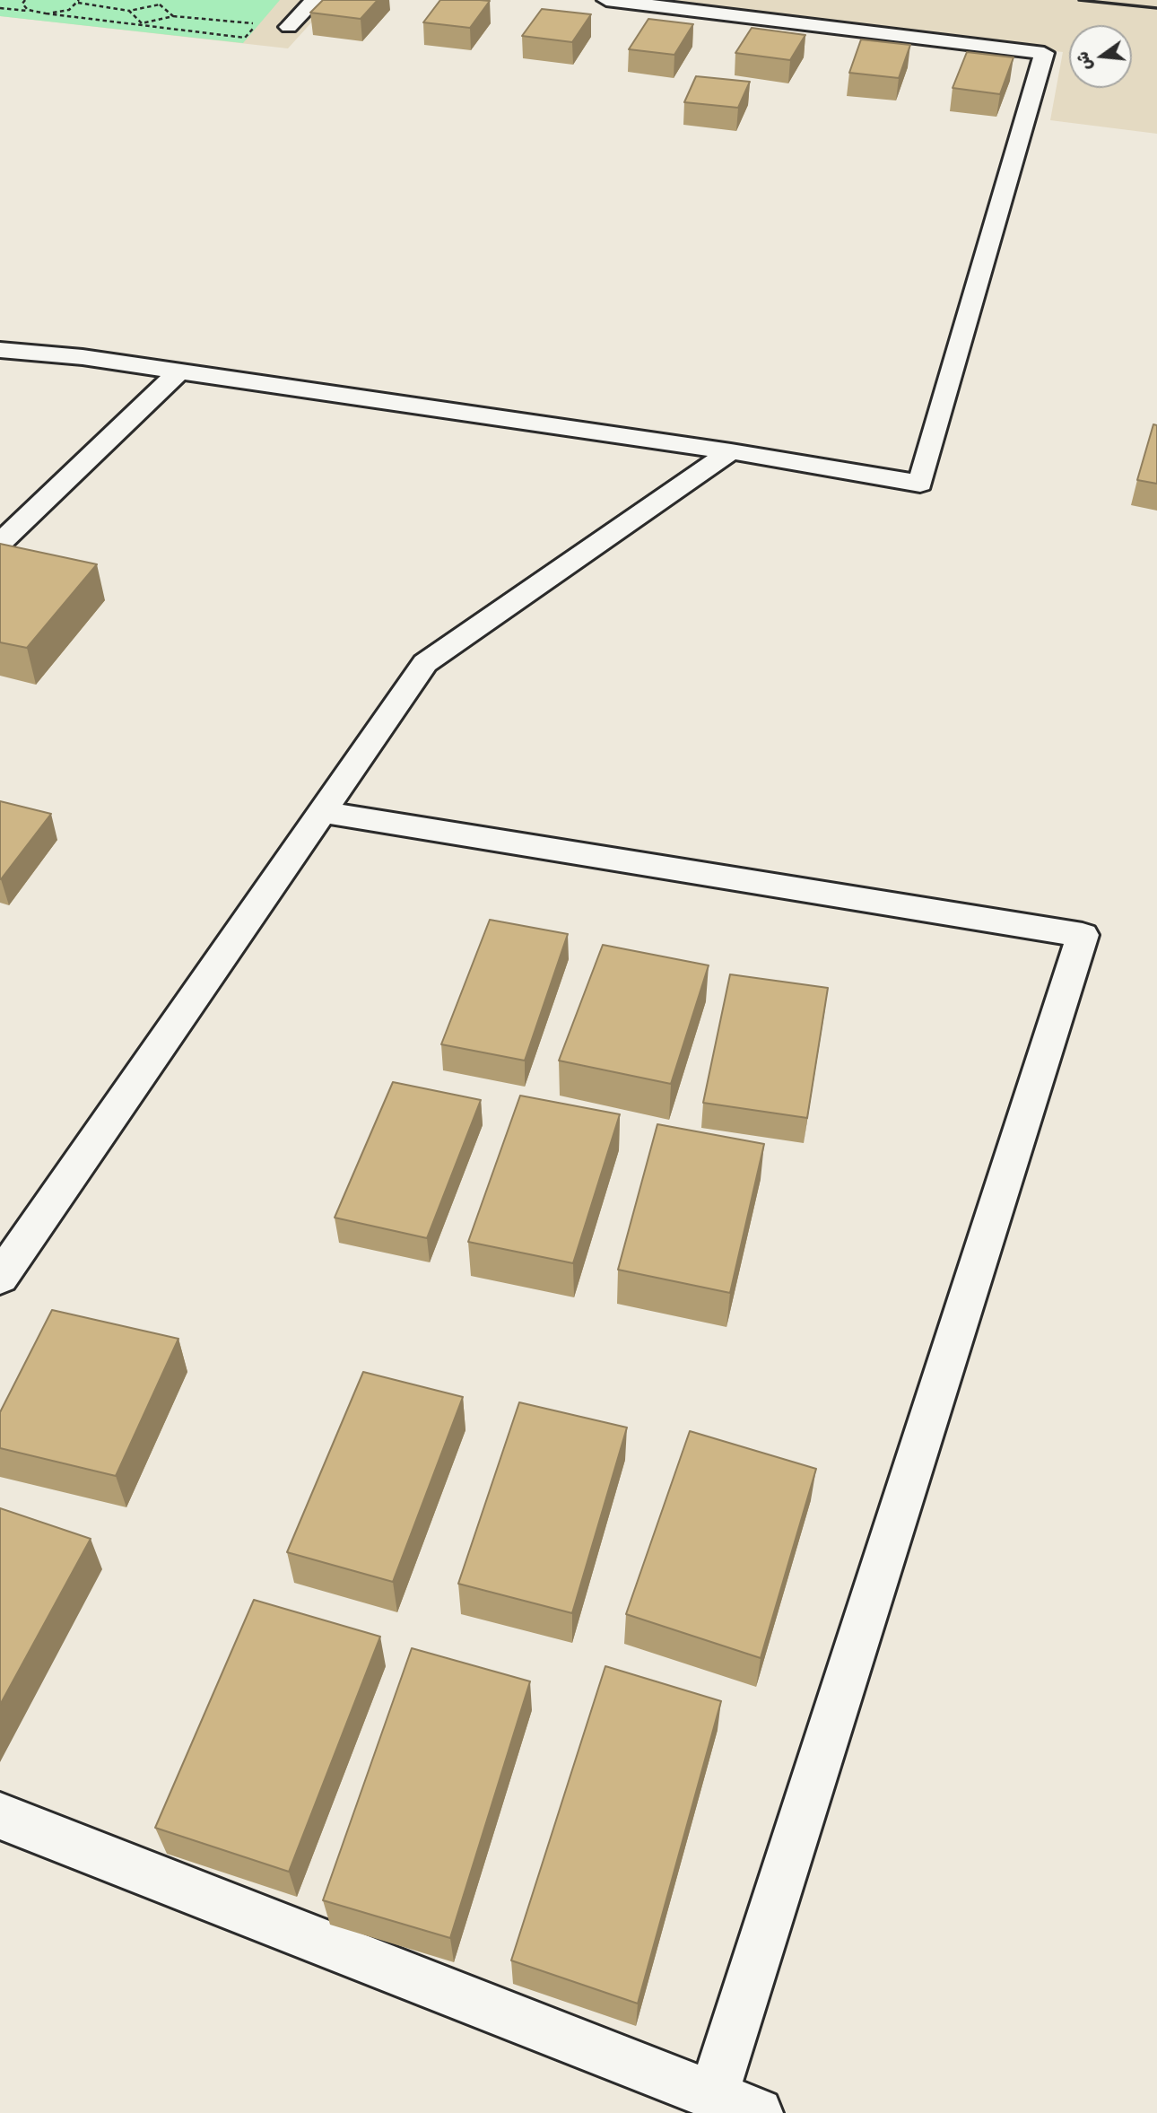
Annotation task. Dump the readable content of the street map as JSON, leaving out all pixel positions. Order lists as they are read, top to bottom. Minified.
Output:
{"north":"left"}
